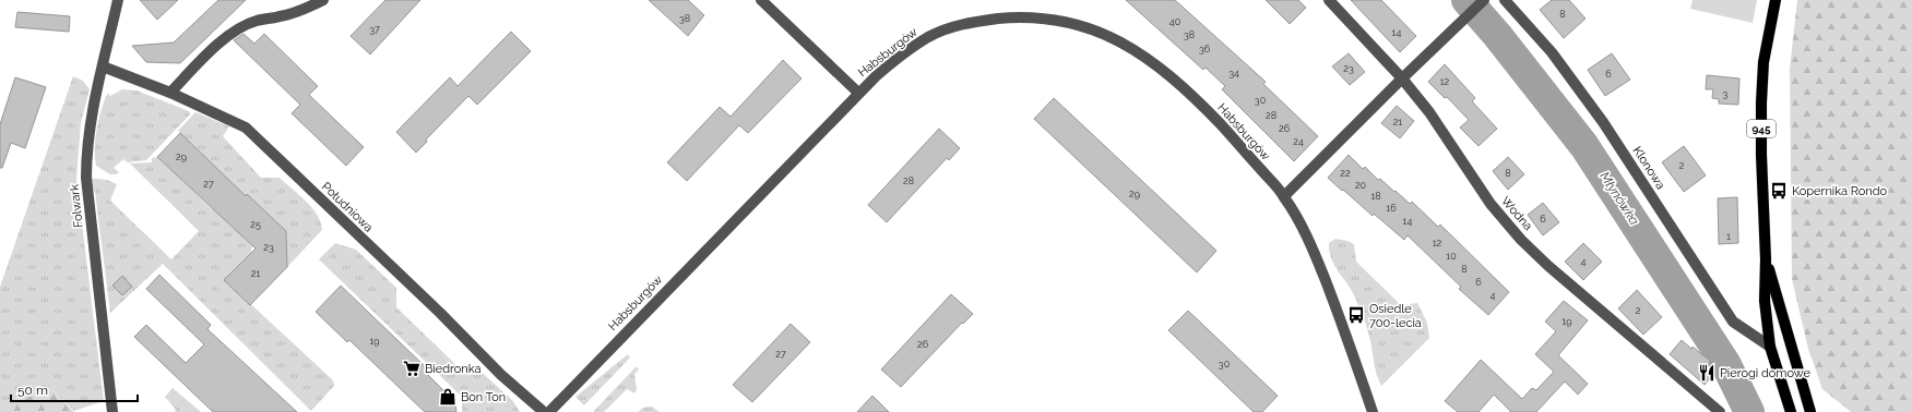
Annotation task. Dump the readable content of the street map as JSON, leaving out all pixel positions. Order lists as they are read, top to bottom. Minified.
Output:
{"streets":{"main road":["945"],"street":["Habsburgów","Klonowa","Folwark","Południowa","Wodna"]},"crossings":[["945","Klonowa"],["Folwark","Południowa"]],"water":["Młynówka"],"places":{"bus stop":["Kopernika Rondo","Osiedle 700-lecia"],"supermarket":["Biedronka"],"restaurant":["Pierogi domowe"],"shop":["Bon Ton"]},"house_numbers":["8","38","40","37","14","38","36","23","34","6","12","3","30","28","21","26","24","29","2","22","8","28","27","20","29","18","16","6","14","25","1","12","23","10","4","8","21","6","4","2","19","19","26","27","30"],"scale_bar":"50 m"}
